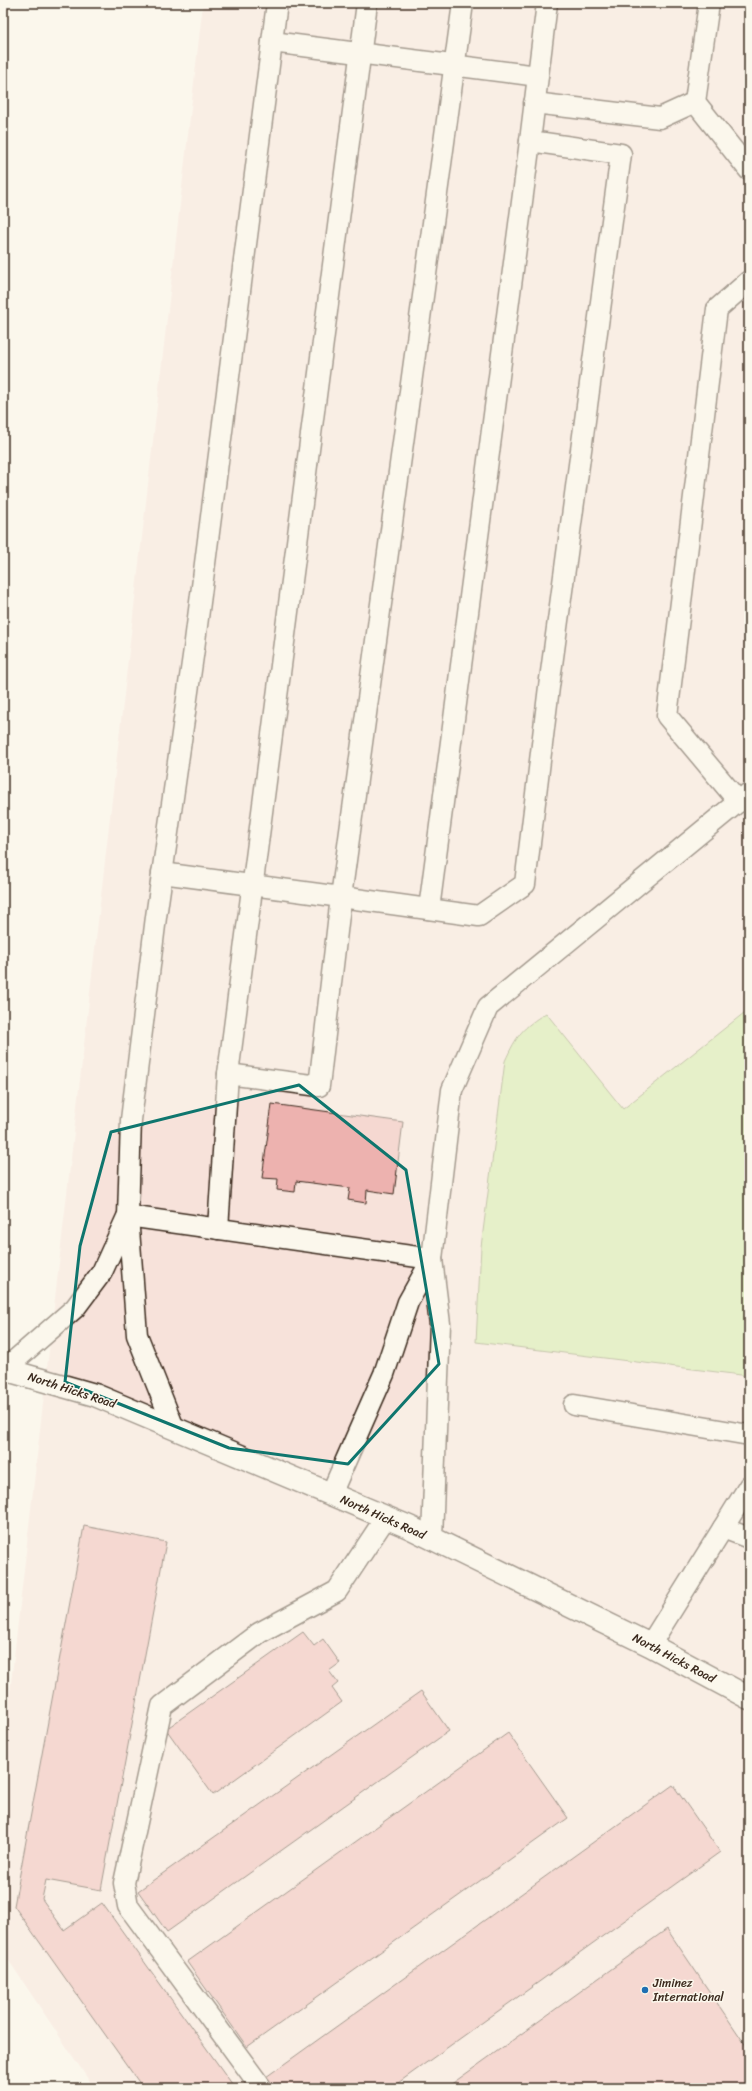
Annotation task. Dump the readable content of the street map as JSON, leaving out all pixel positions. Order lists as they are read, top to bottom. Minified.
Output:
{"streets":{"main road":["North Hicks Road"]},"places":["Jiminez International"]}
